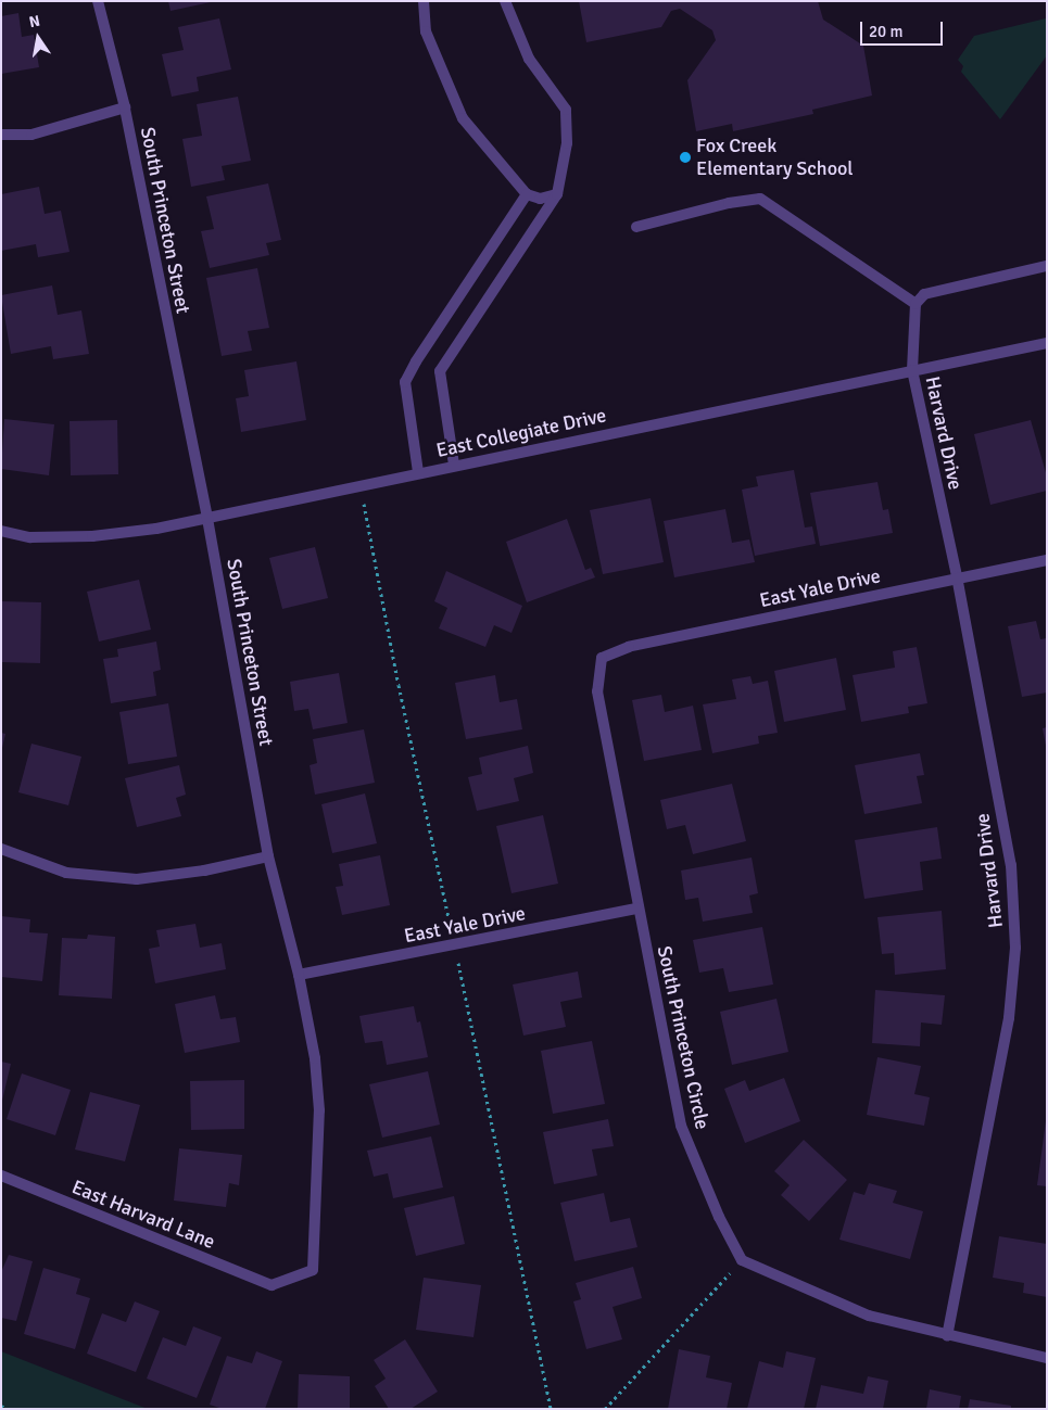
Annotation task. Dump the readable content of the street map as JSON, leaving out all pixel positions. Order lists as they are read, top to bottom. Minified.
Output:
{"streets":{"street":["South Princeton Street","East Collegiate Drive","Harvard Drive","East Yale Drive","South Princeton Circle","East Harvard Lane"]},"crossings":[["South Princeton Street","East Collegiate Drive"],["South Princeton Street","East Yale Drive"],["South Princeton Street","East Harvard Lane"],["East Collegiate Drive","Harvard Drive"],["Harvard Drive","East Yale Drive"],["East Yale Drive","South Princeton Circle"]],"places":["Fox Creek Elementary School"],"scale_bar":"20 m","north":"top"}
